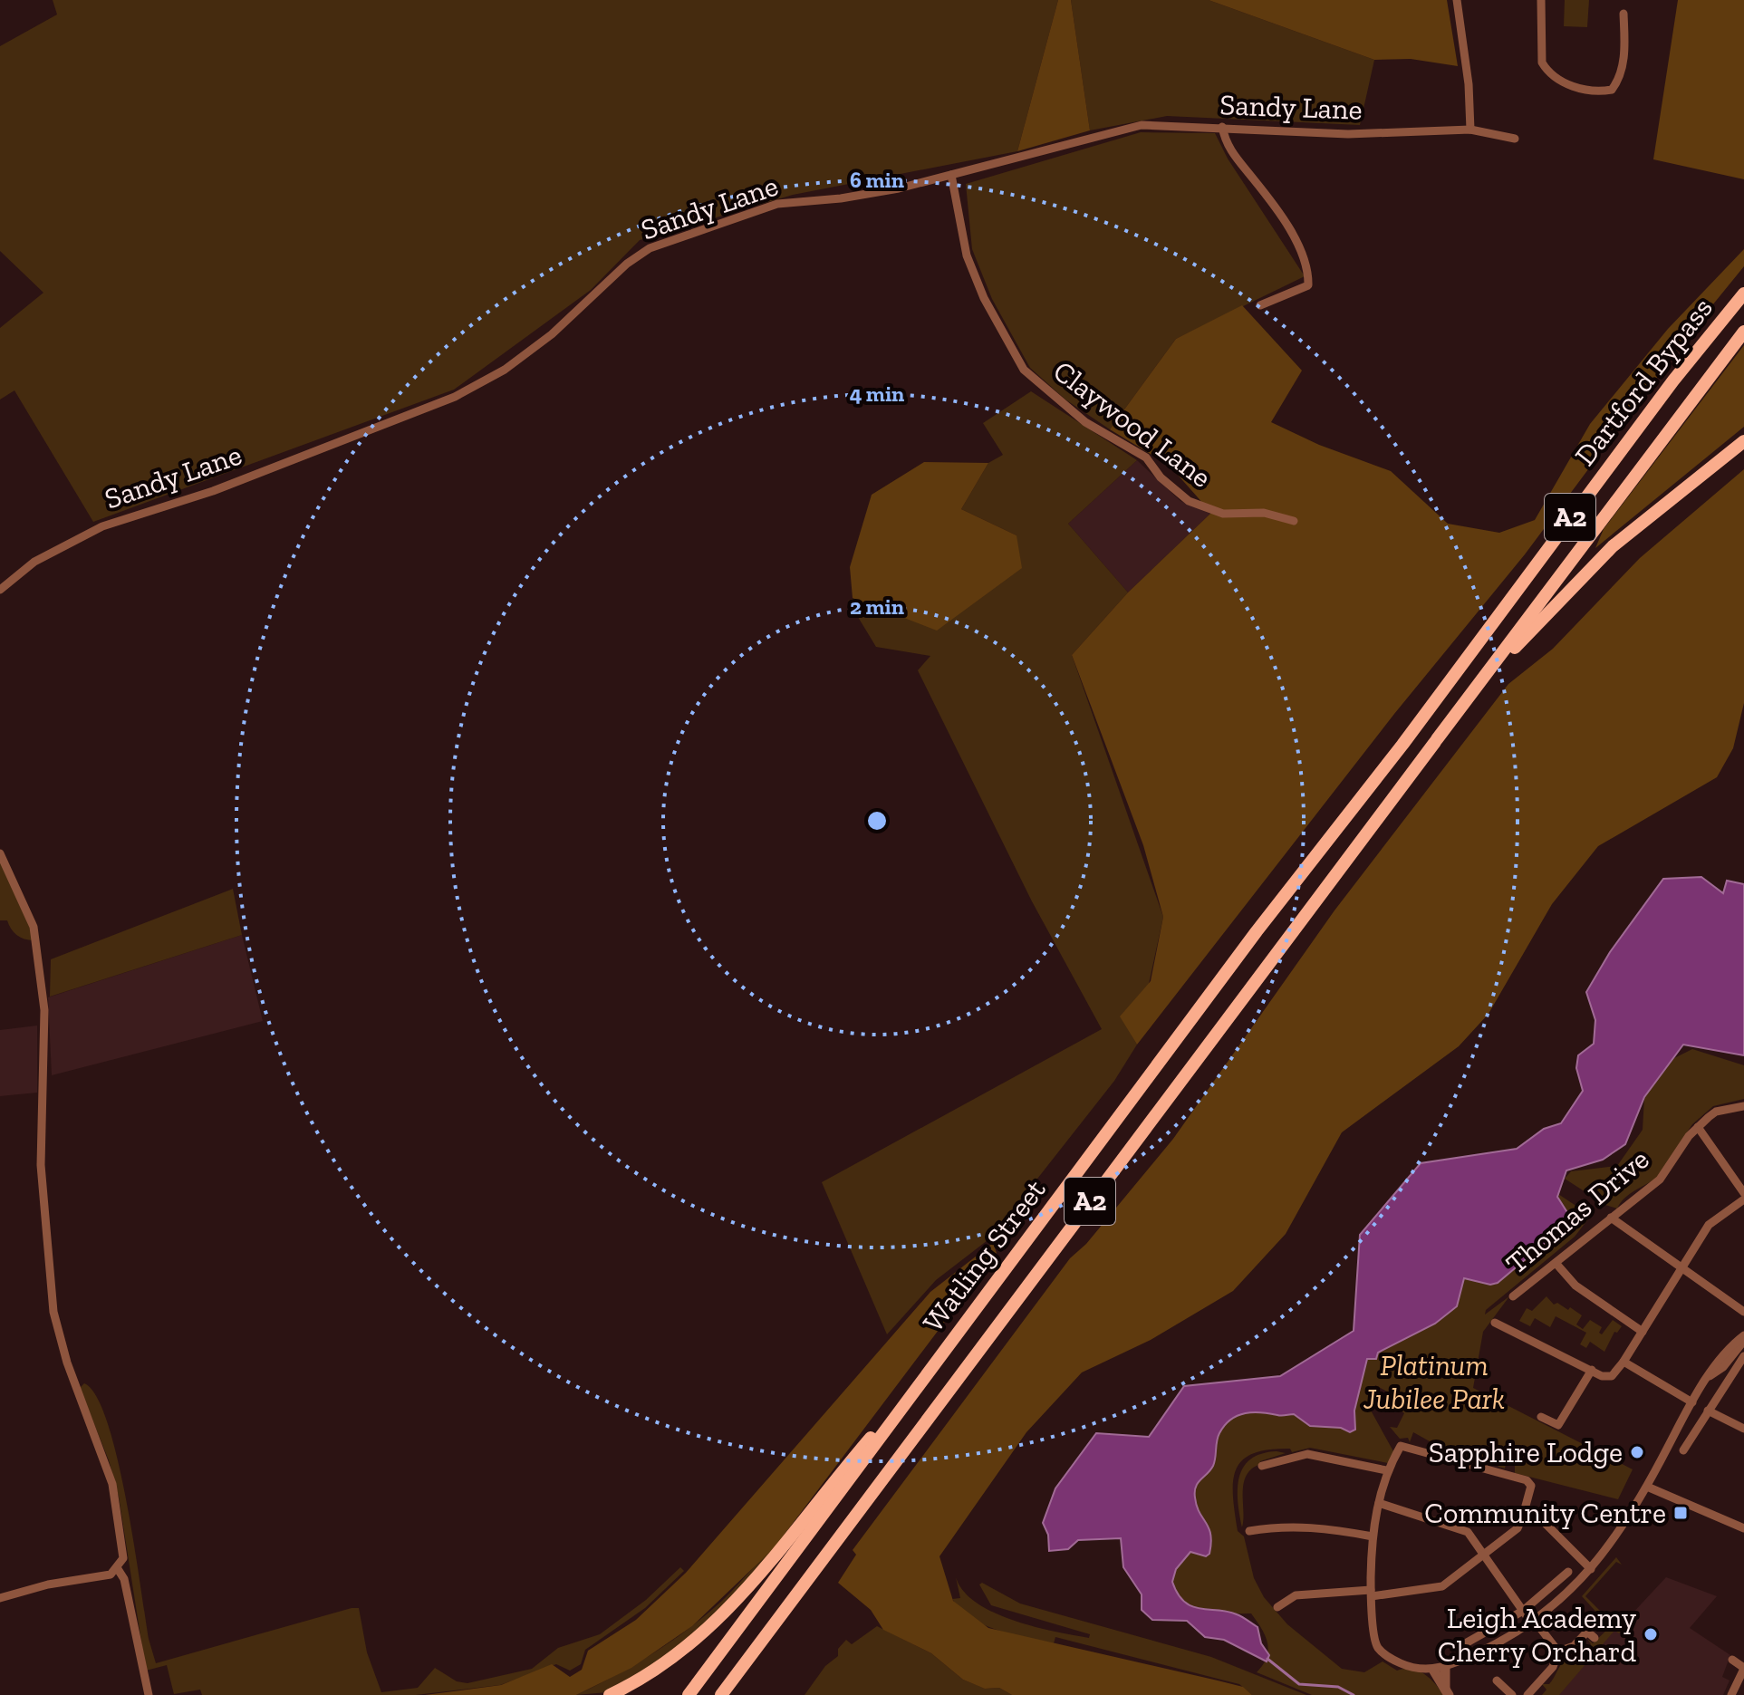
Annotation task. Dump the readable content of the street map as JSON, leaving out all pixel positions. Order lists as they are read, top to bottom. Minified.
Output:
{"streets":{"highway":["Dartford Bypass","A2","Watling Street"],"street":["Sandy Lane","Claywood Lane","Thomas Drive"]},"crossings":[["Sandy Lane","Claywood Lane"],["Dartford Bypass","A2"],["Dartford Bypass","Watling Street"],["A2","Watling Street"]],"parks":["Platinum Jubilee Park"],"places":{"other":["Sapphire Lodge","Leigh Academy Cherry Orchard"],"transit":["Community Centre"]},"rings":["6 min","4 min","2 min"]}
